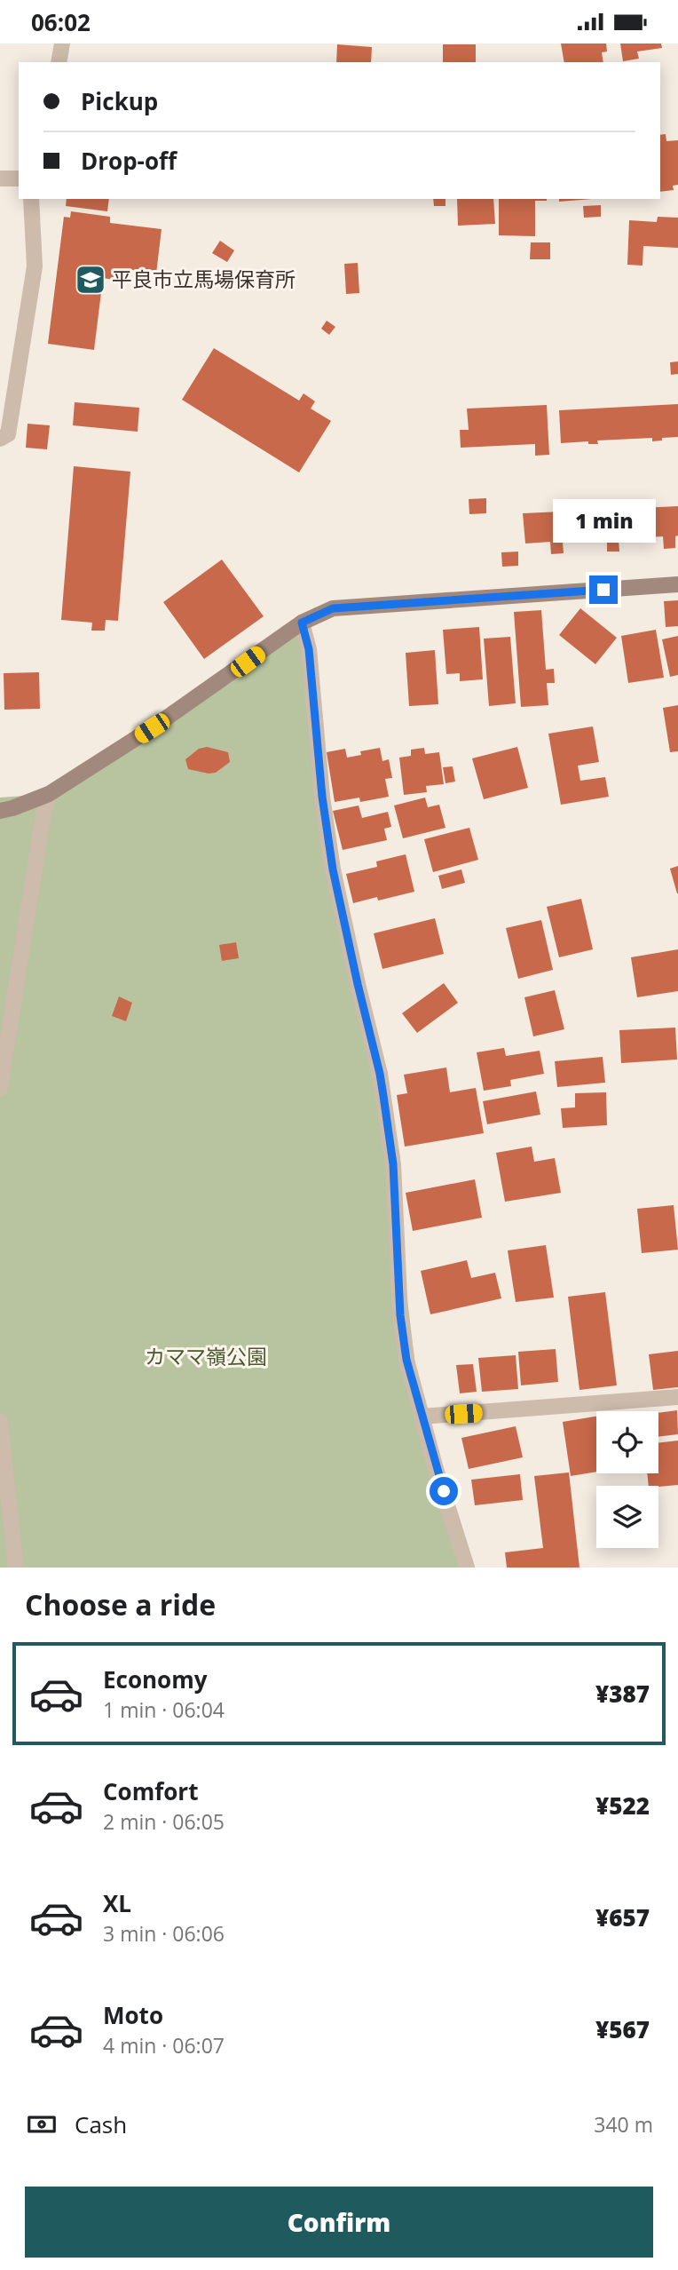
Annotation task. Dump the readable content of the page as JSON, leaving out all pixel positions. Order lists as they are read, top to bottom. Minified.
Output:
{"parks":["カママ嶺公園"],"places":{"school or university":["平良市立馬場保育所"]},"page":{"status":"06:02","banner":["Pickup","Drop-off"],"bubble":"1 min","heading":"Choose a ride","list":[{"name":"Economy","note":"1 min · 06:04","value":"¥387"},{"name":"Comfort","note":"2 min · 06:05","value":"¥522"},{"name":"XL","note":"3 min · 06:06","value":"¥657"},{"name":"Moto","note":"4 min · 06:07","value":"¥567"}],"pay":["Cash","340 m"],"buttons":"Confirm"}}
